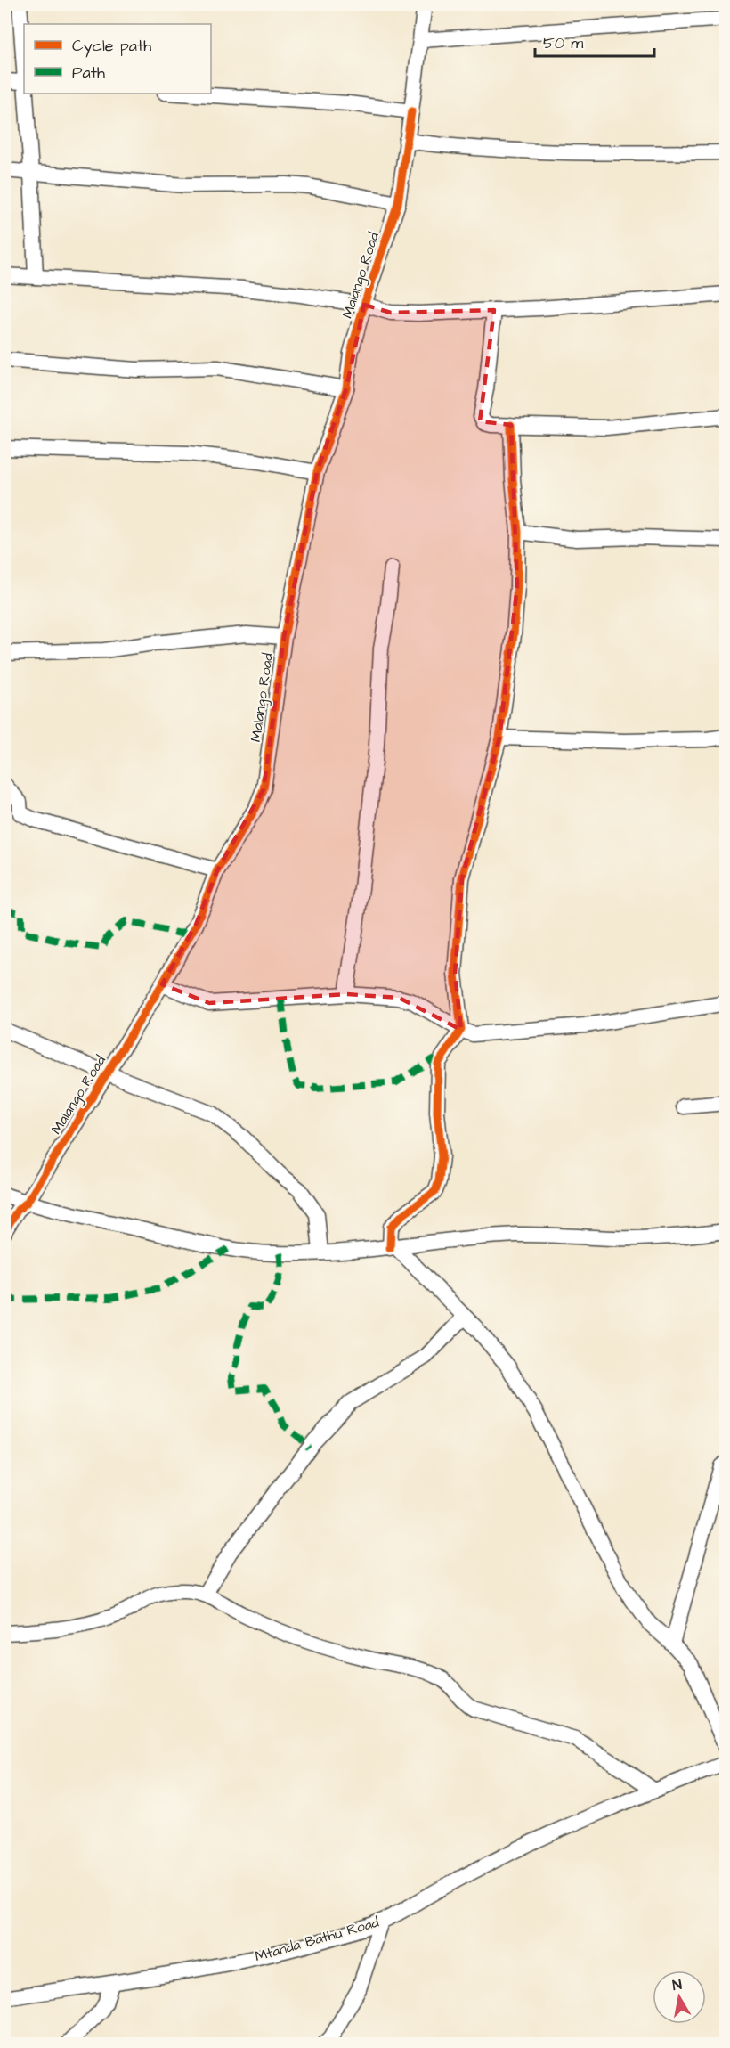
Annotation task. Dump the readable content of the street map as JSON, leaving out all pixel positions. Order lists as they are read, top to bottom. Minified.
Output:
{"streets":{"street":["Malango Road","Mtanda Bathu Road"]},"legend":["Cycle path","Path"],"scale_bar":"50 m","north":"top"}
